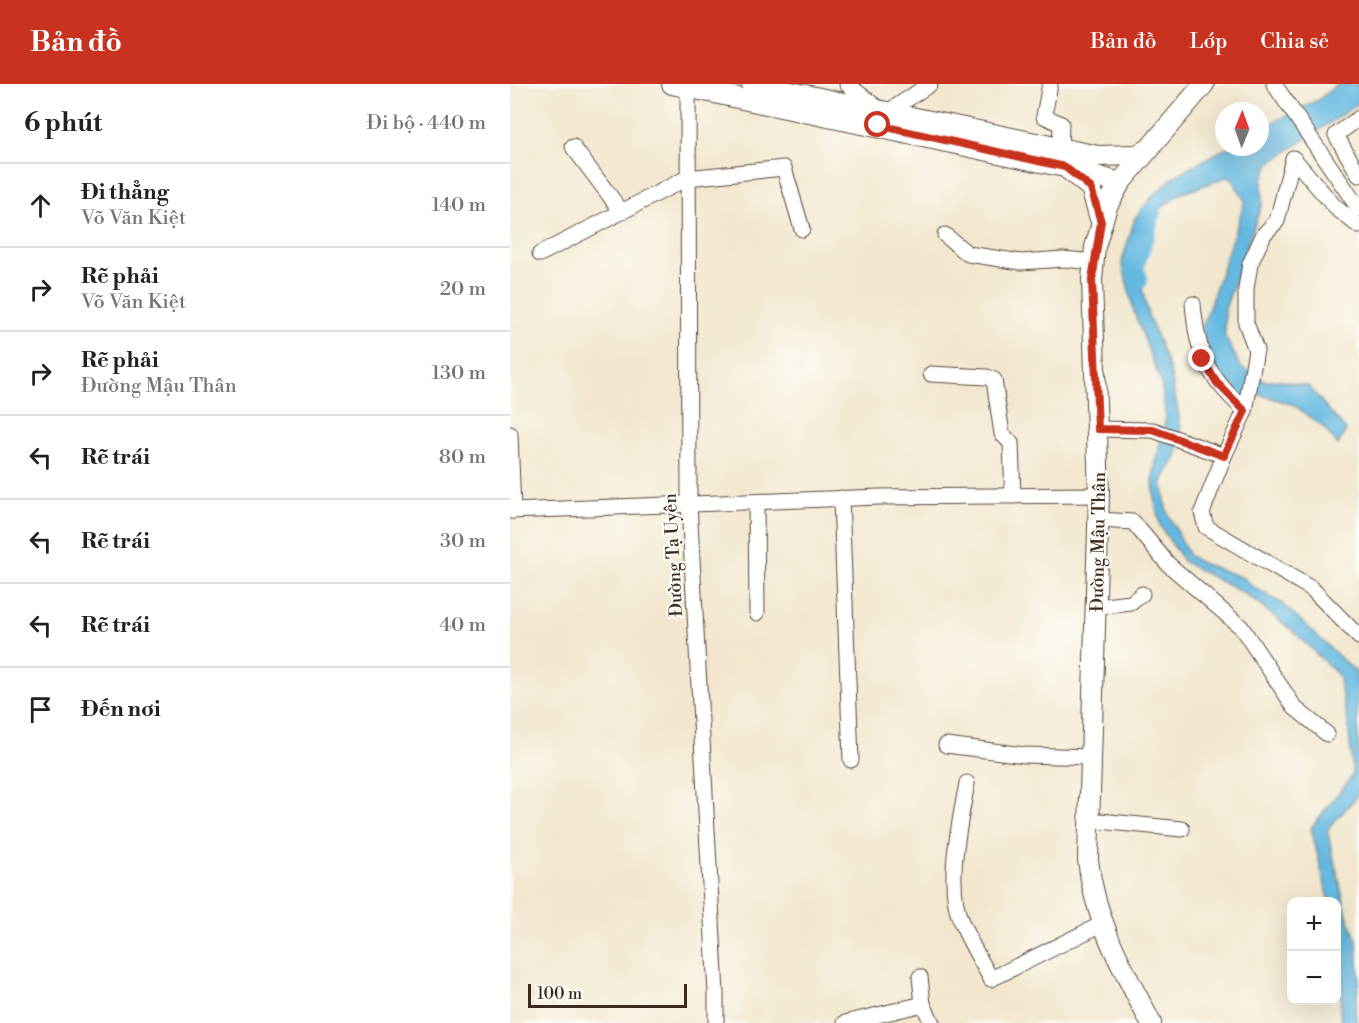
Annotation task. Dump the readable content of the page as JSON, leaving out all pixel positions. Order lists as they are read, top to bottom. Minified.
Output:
{"streets":{"main road":["Đường Mậu Thân"],"street":["Đường Tạ Uyên"]},"scale_bar":"100 m","north":"top","page":{"header":"Bản đồ","nav":["Bản đồ","Lớp","Chia sẻ"],"heading":["6 phút","Đi bộ · 440 m"],"list":[["Đi thẳng","Võ Văn Kiệt","140 m"],["Rẽ phải","Võ Văn Kiệt","20 m"],["Rẽ phải","Đường Mậu Thân","130 m"],["Rẽ trái","80 m"],["Rẽ trái","30 m"],["Rẽ trái","40 m"],"Đến nơi"],"map_buttons":["+","−"],"scale":"100 m"}}
